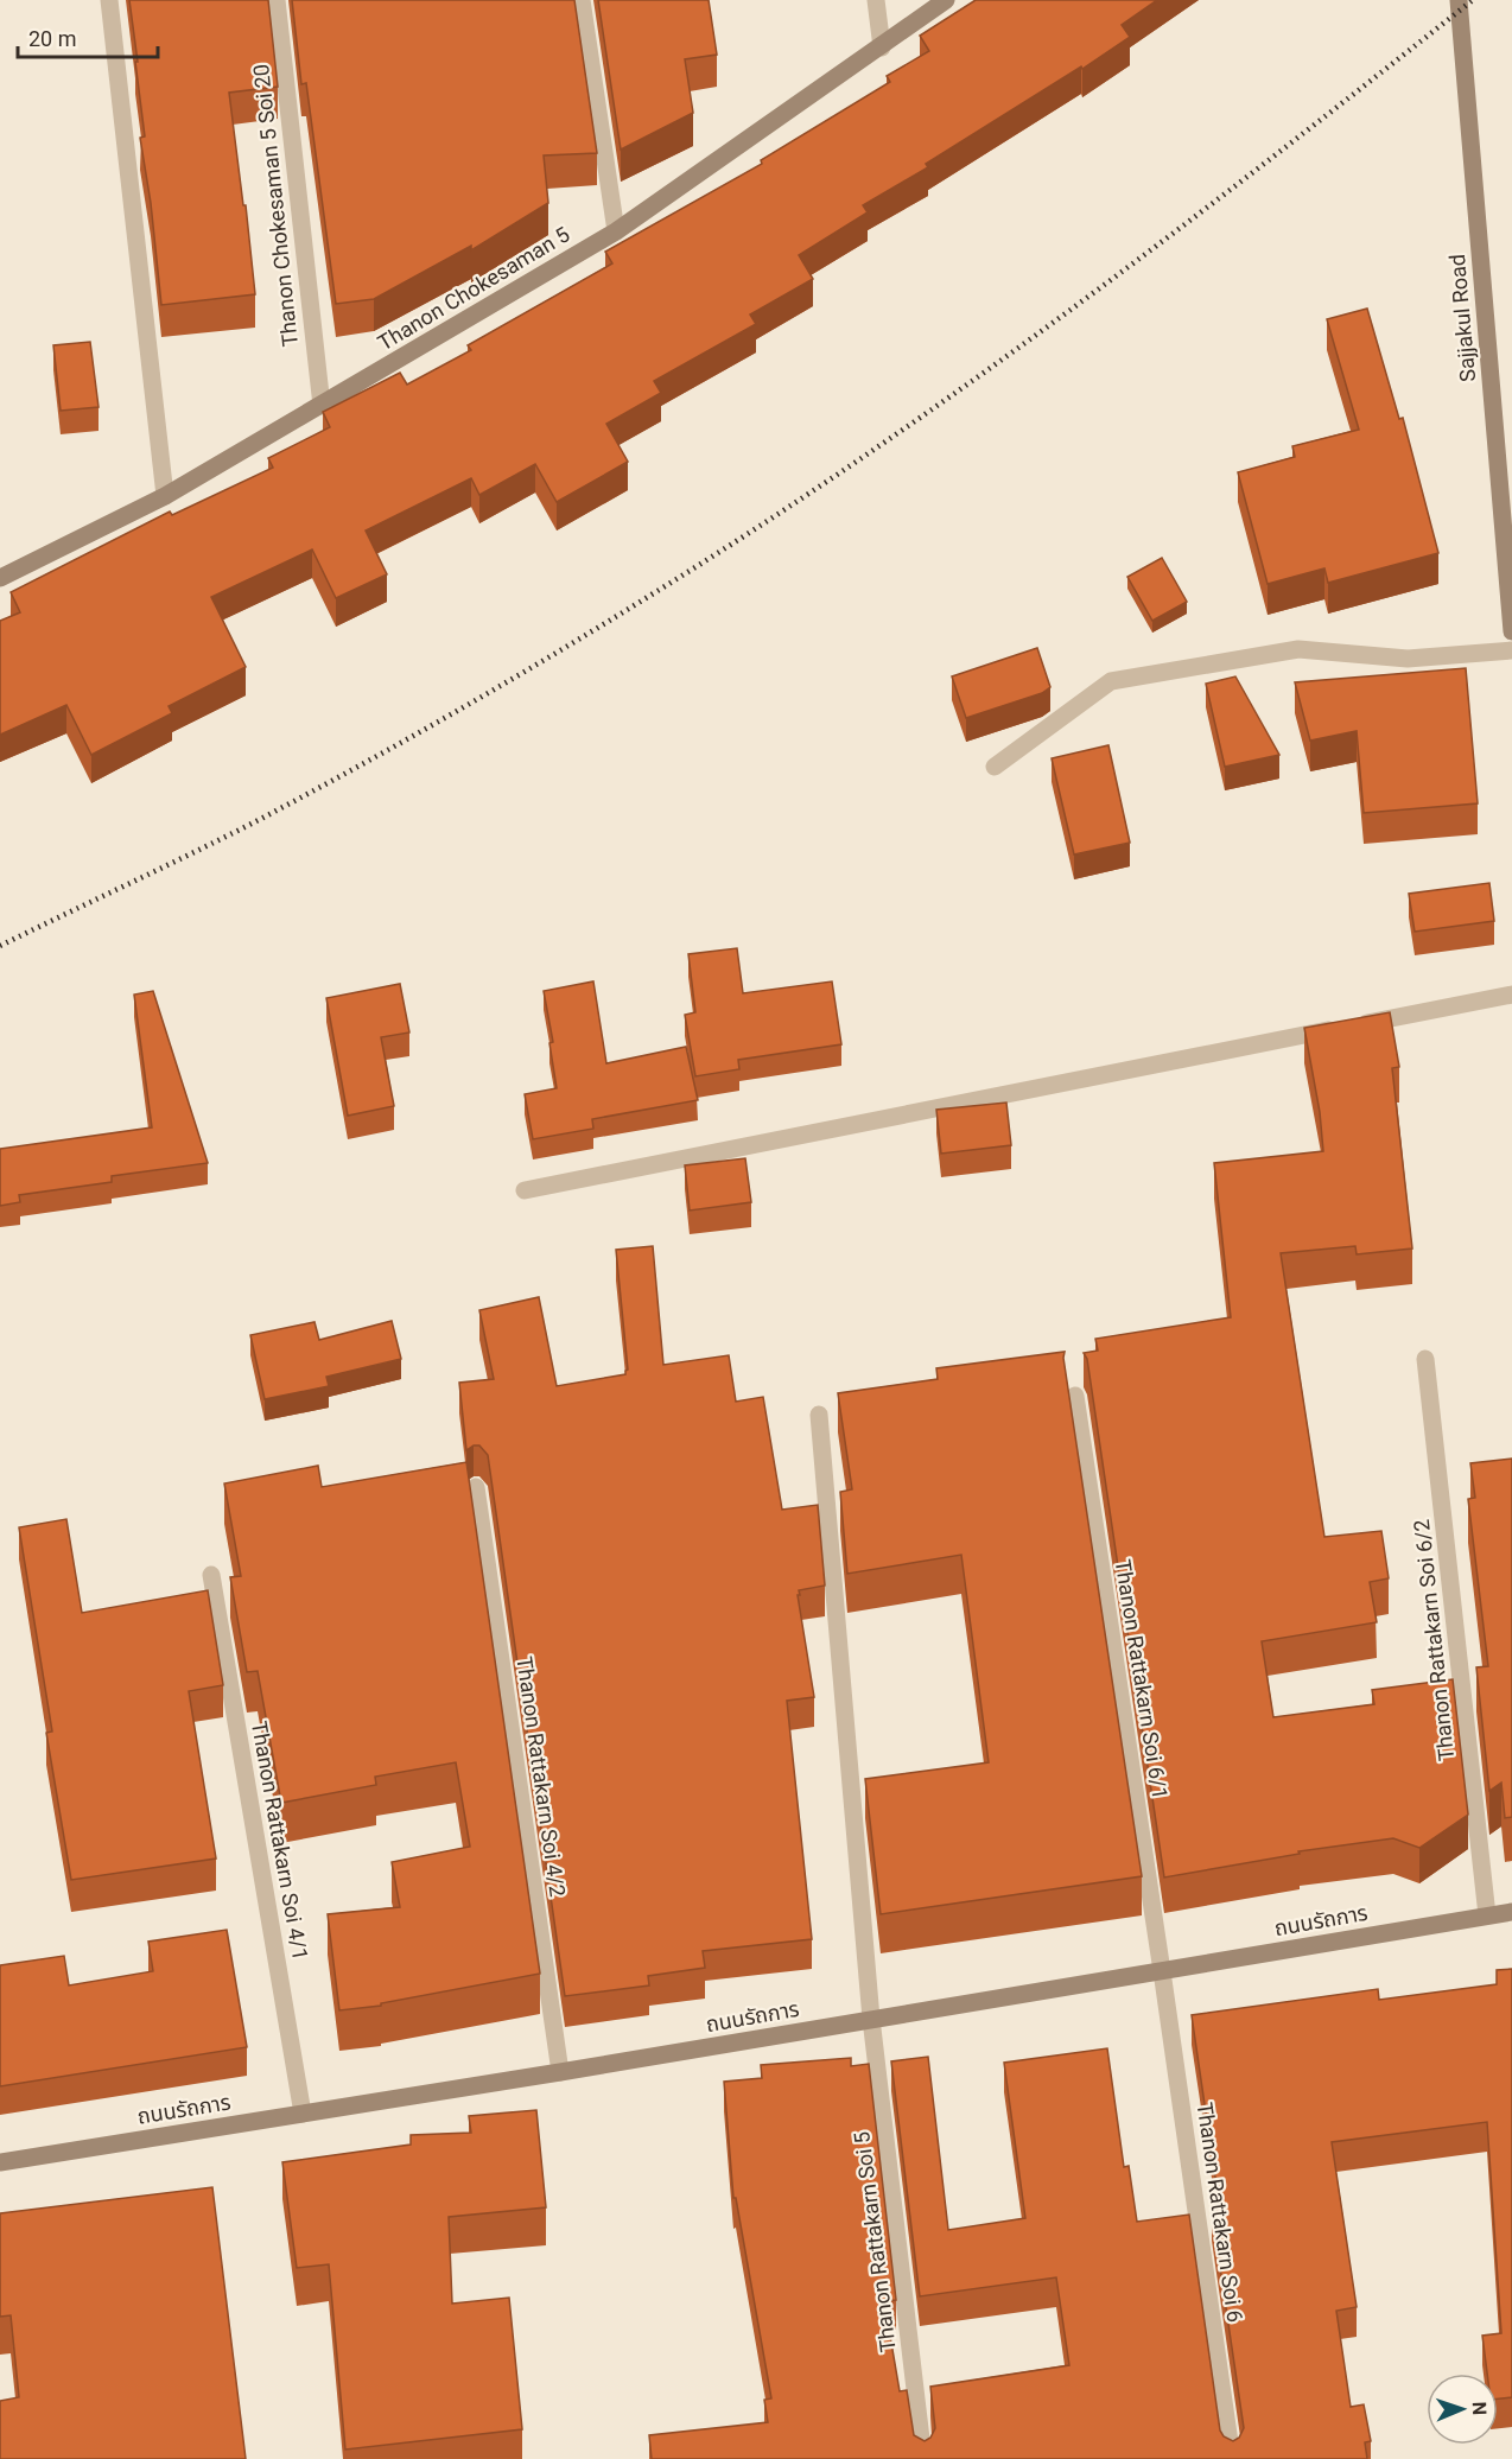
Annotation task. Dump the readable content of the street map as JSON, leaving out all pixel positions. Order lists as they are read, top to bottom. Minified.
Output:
{"streets":{"street":["Thanon Chokesaman 5 Soi 20","Thanon Chokesaman 5","Sajjakul Road","Thanon Rattakarn Soi 6/2","Thanon Rattakarn Soi 6/1","Thanon Rattakarn Soi 4/2","Thanon Rattakarn Soi 4/1","ถนนรัถการ","Thanon Rattakarn Soi 6","Thanon Rattakarn Soi 5"]},"crossings":[["Thanon Chokesaman 5 Soi 20","Thanon Chokesaman 5"],["Thanon Rattakarn Soi 6/2","ถนนรัถการ"],["Thanon Rattakarn Soi 6/1","ถนนรัถการ"],["Thanon Rattakarn Soi 6/1","Thanon Rattakarn Soi 6"],["Thanon Rattakarn Soi 4/2","ถนนรัถการ"],["Thanon Rattakarn Soi 4/1","ถนนรัถการ"],["ถนนรัถการ","Thanon Rattakarn Soi 6"],["ถนนรัถการ","Thanon Rattakarn Soi 5"]],"scale_bar":"20 m","north":"right"}
